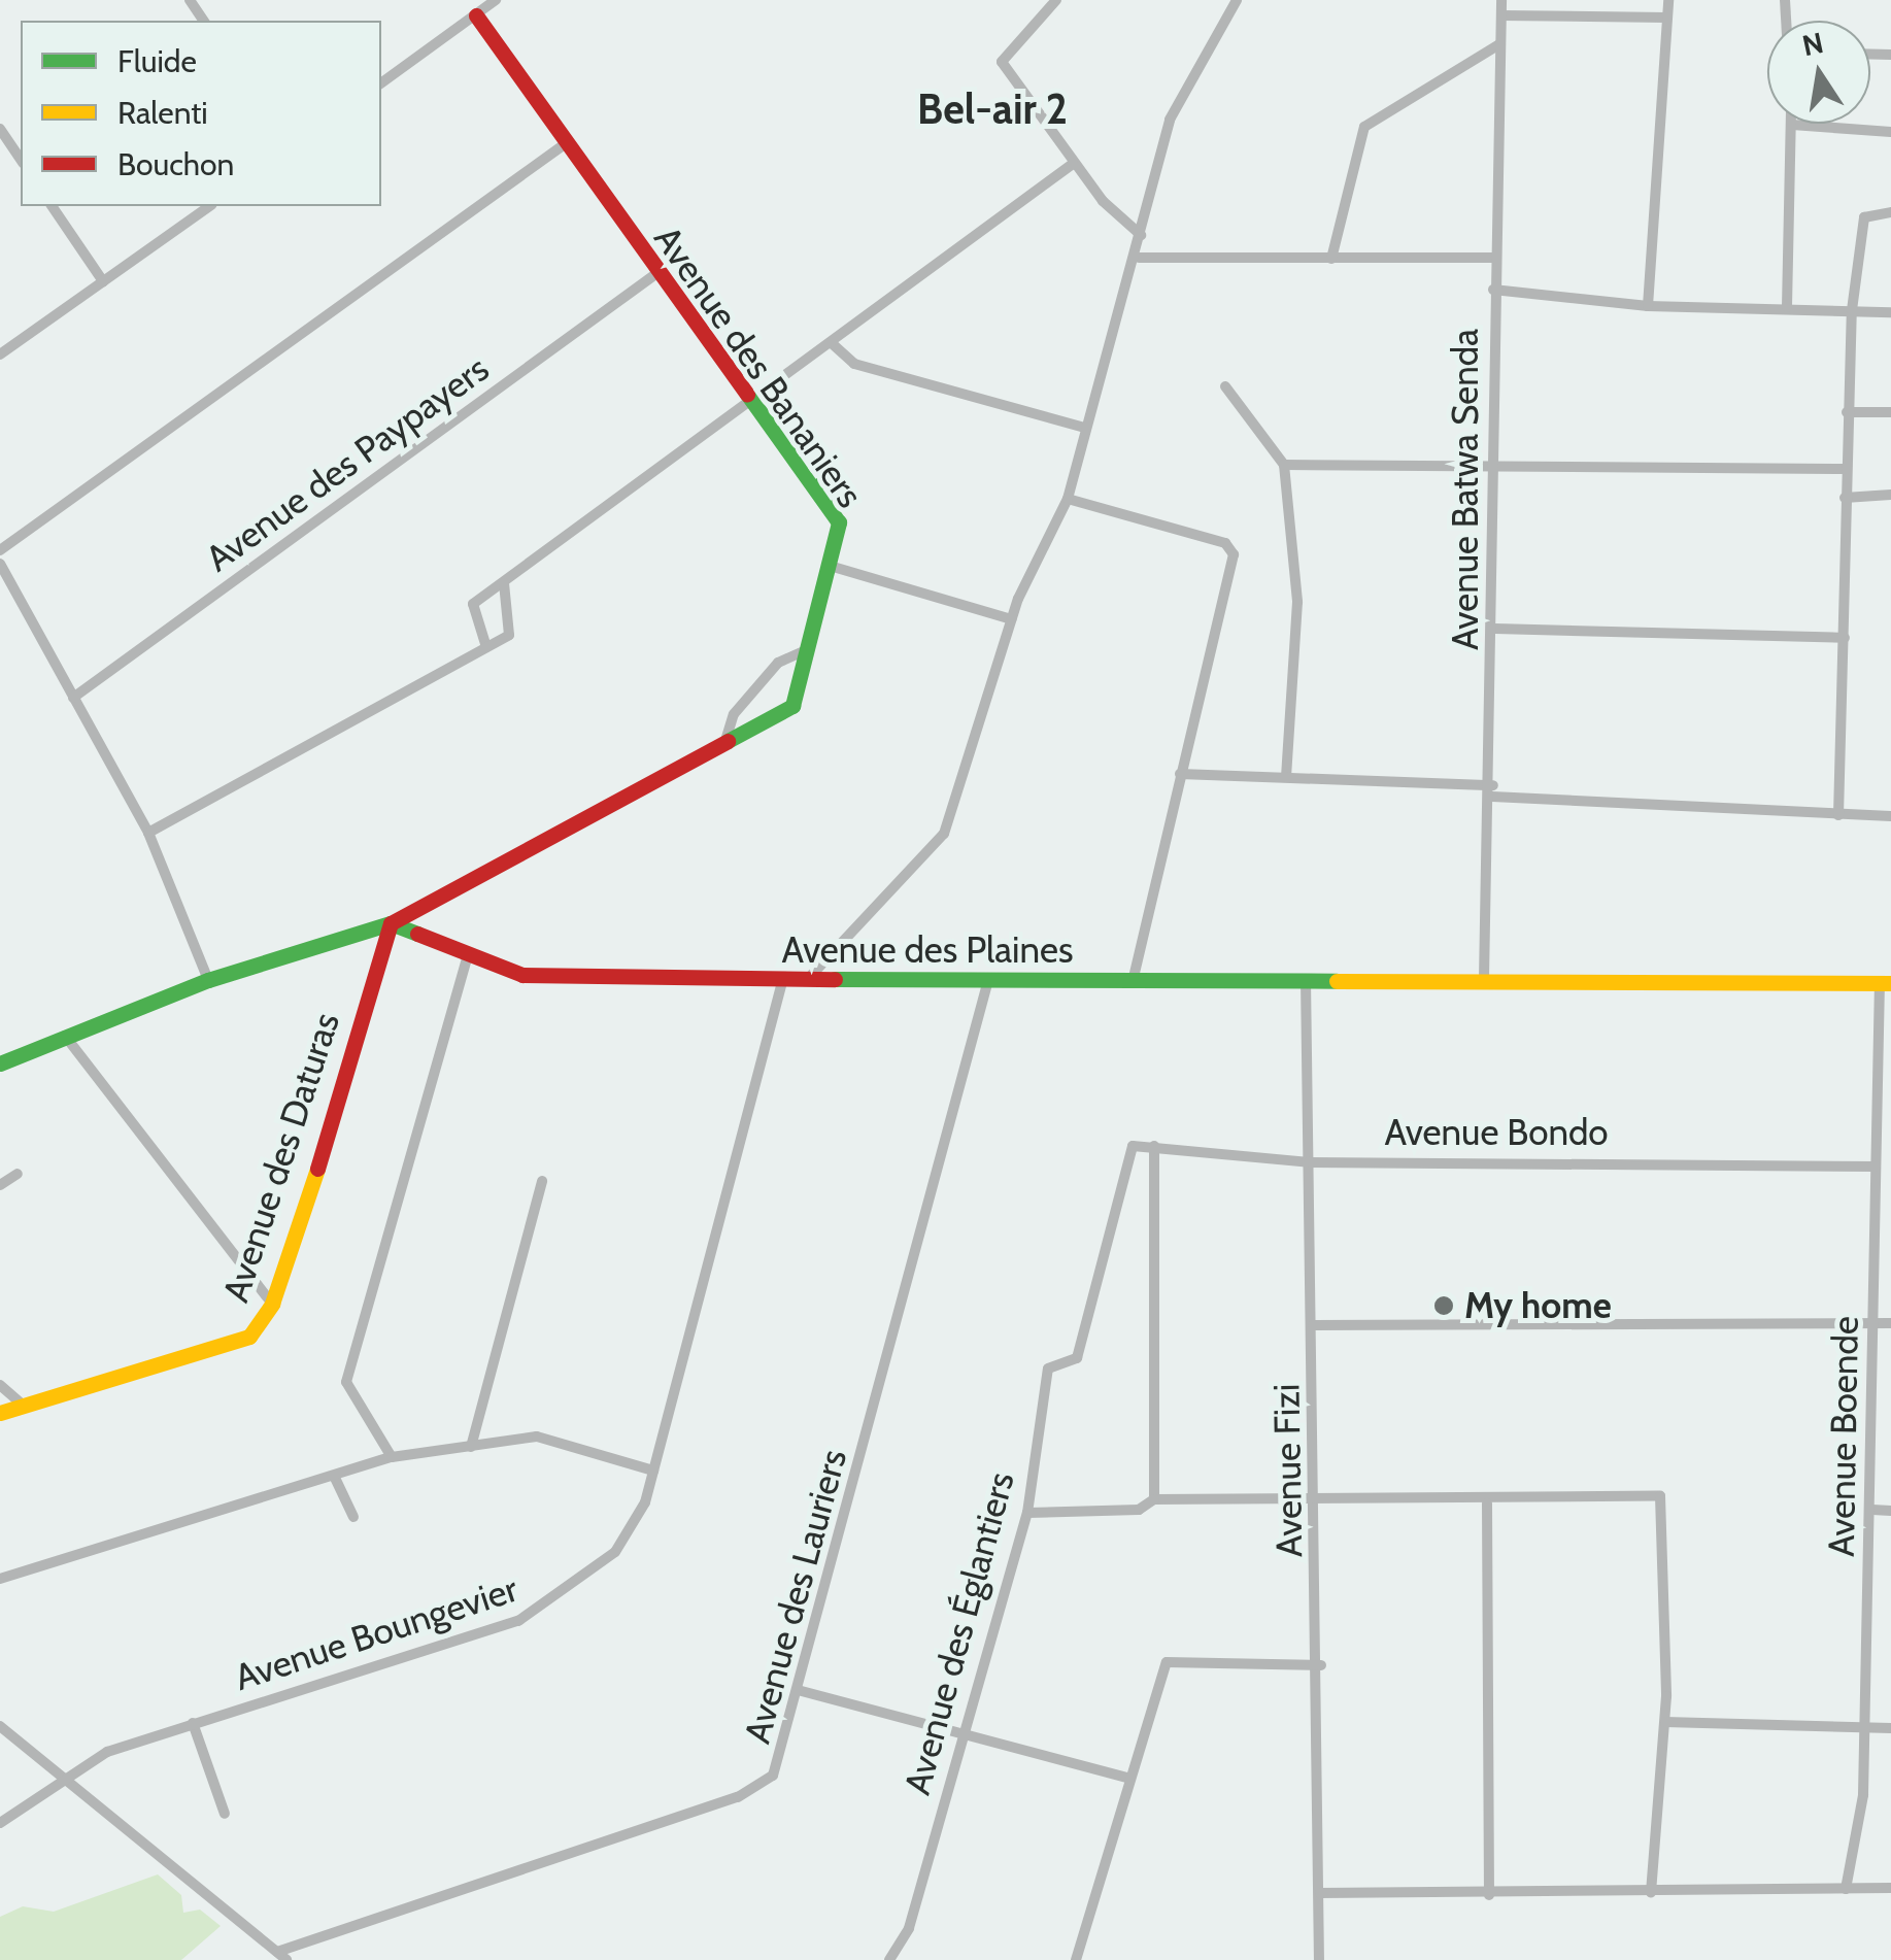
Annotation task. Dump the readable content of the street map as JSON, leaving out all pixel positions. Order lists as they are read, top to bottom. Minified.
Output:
{"streets":{"street":["Avenue des Bananiers","Avenue des Paypayers","Avenue Batwa Senda","Avenue des Plaines","Avenue Bondo","Avenue des Daturas","Avenue Boende","Avenue Fizi","Avenue des Lauriers","Avenue Boungevier","Avenue des Églantiers"]},"crossings":[["Avenue des Bananiers","Avenue des Paypayers"],["Avenue des Bananiers","Avenue des Plaines"],["Avenue des Bananiers","Avenue des Daturas"],["Avenue Batwa Senda","Avenue des Plaines"],["Avenue des Plaines","Avenue des Daturas"],["Avenue des Plaines","Avenue Boende"],["Avenue des Plaines","Avenue Fizi"],["Avenue des Plaines","Avenue des Lauriers"],["Avenue des Plaines","Avenue Boungevier"],["Avenue Bondo","Avenue Boende"],["Avenue Bondo","Avenue Fizi"],["Avenue Bondo","Avenue des Églantiers"]],"districts":["Bel-air 2"],"places":["My home"],"legend":["Fluide","Ralenti","Bouchon"],"north":"top"}
